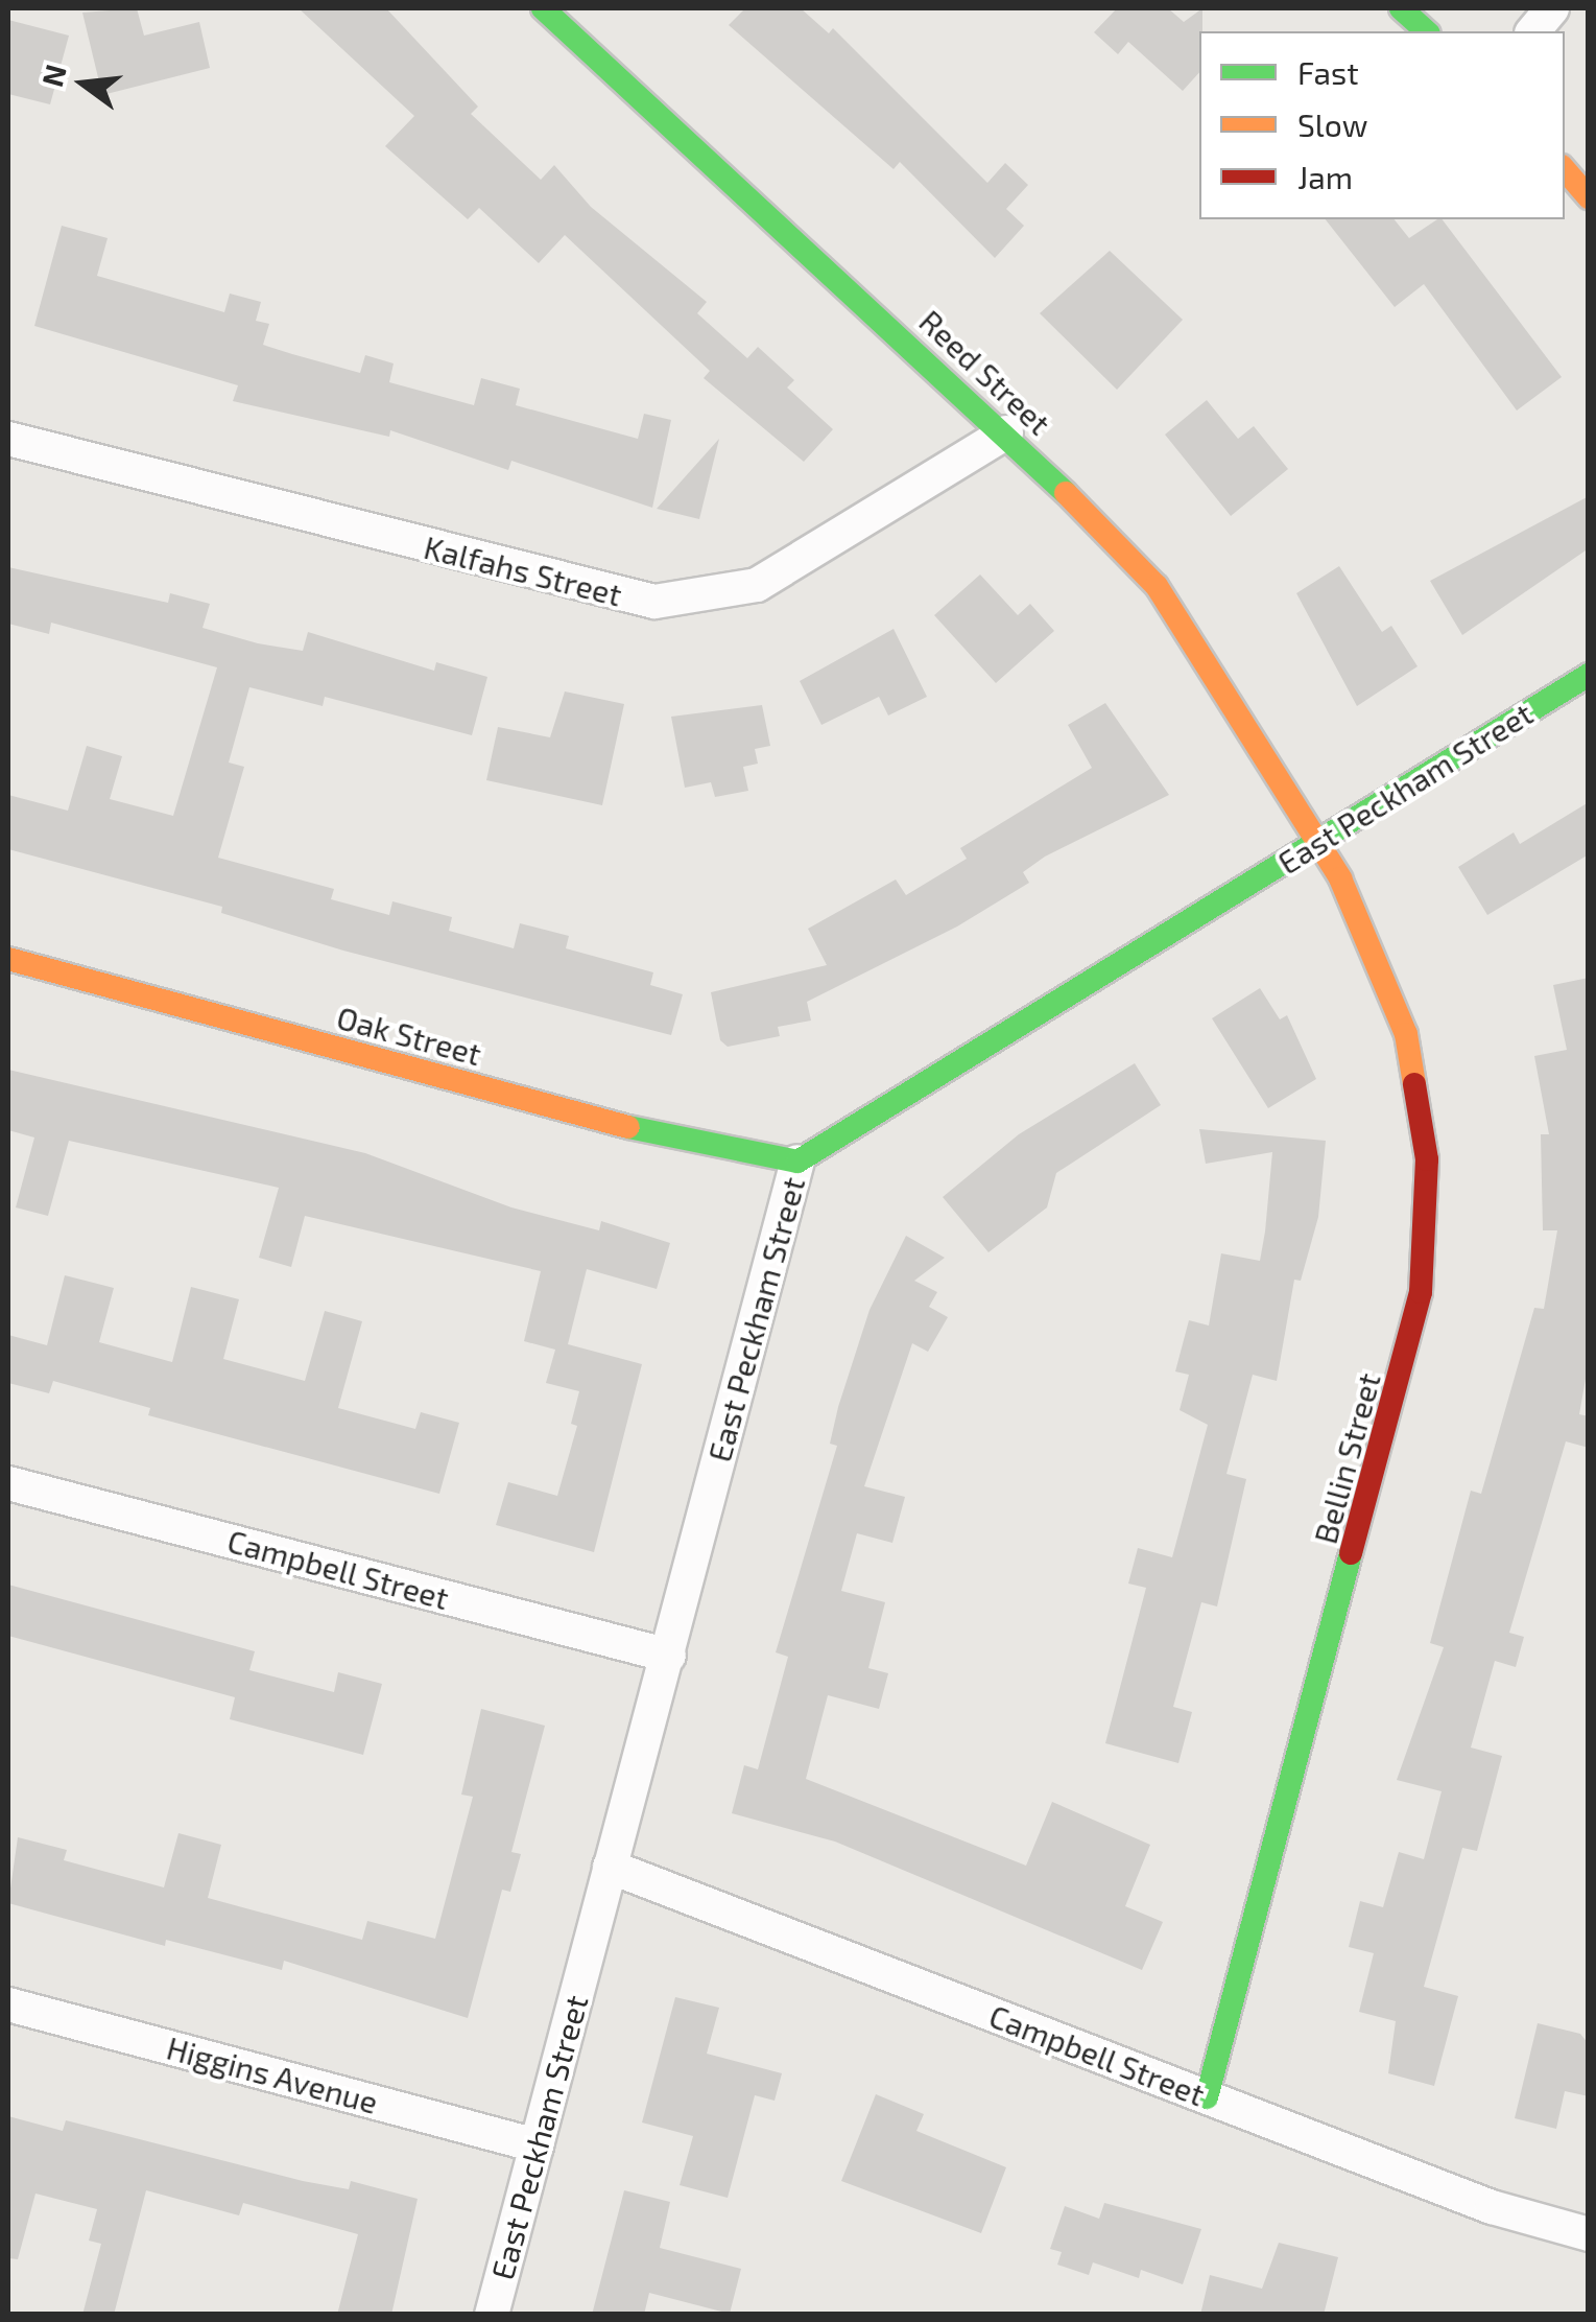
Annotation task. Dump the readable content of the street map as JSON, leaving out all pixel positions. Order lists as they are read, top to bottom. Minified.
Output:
{"streets":{"street":["Reed Street","Kalfahs Street","East Peckham Street","Oak Street","Bellin Street","Campbell Street","Higgins Avenue"]},"crossings":[["Reed Street","Kalfahs Street"],["Reed Street","East Peckham Street"],["Reed Street","Bellin Street"],["East Peckham Street","Oak Street"],["East Peckham Street","Bellin Street"],["East Peckham Street","Campbell Street"],["East Peckham Street","Higgins Avenue"],["Bellin Street","Campbell Street"]],"legend":["Fast","Slow","Jam"],"north":"left"}
